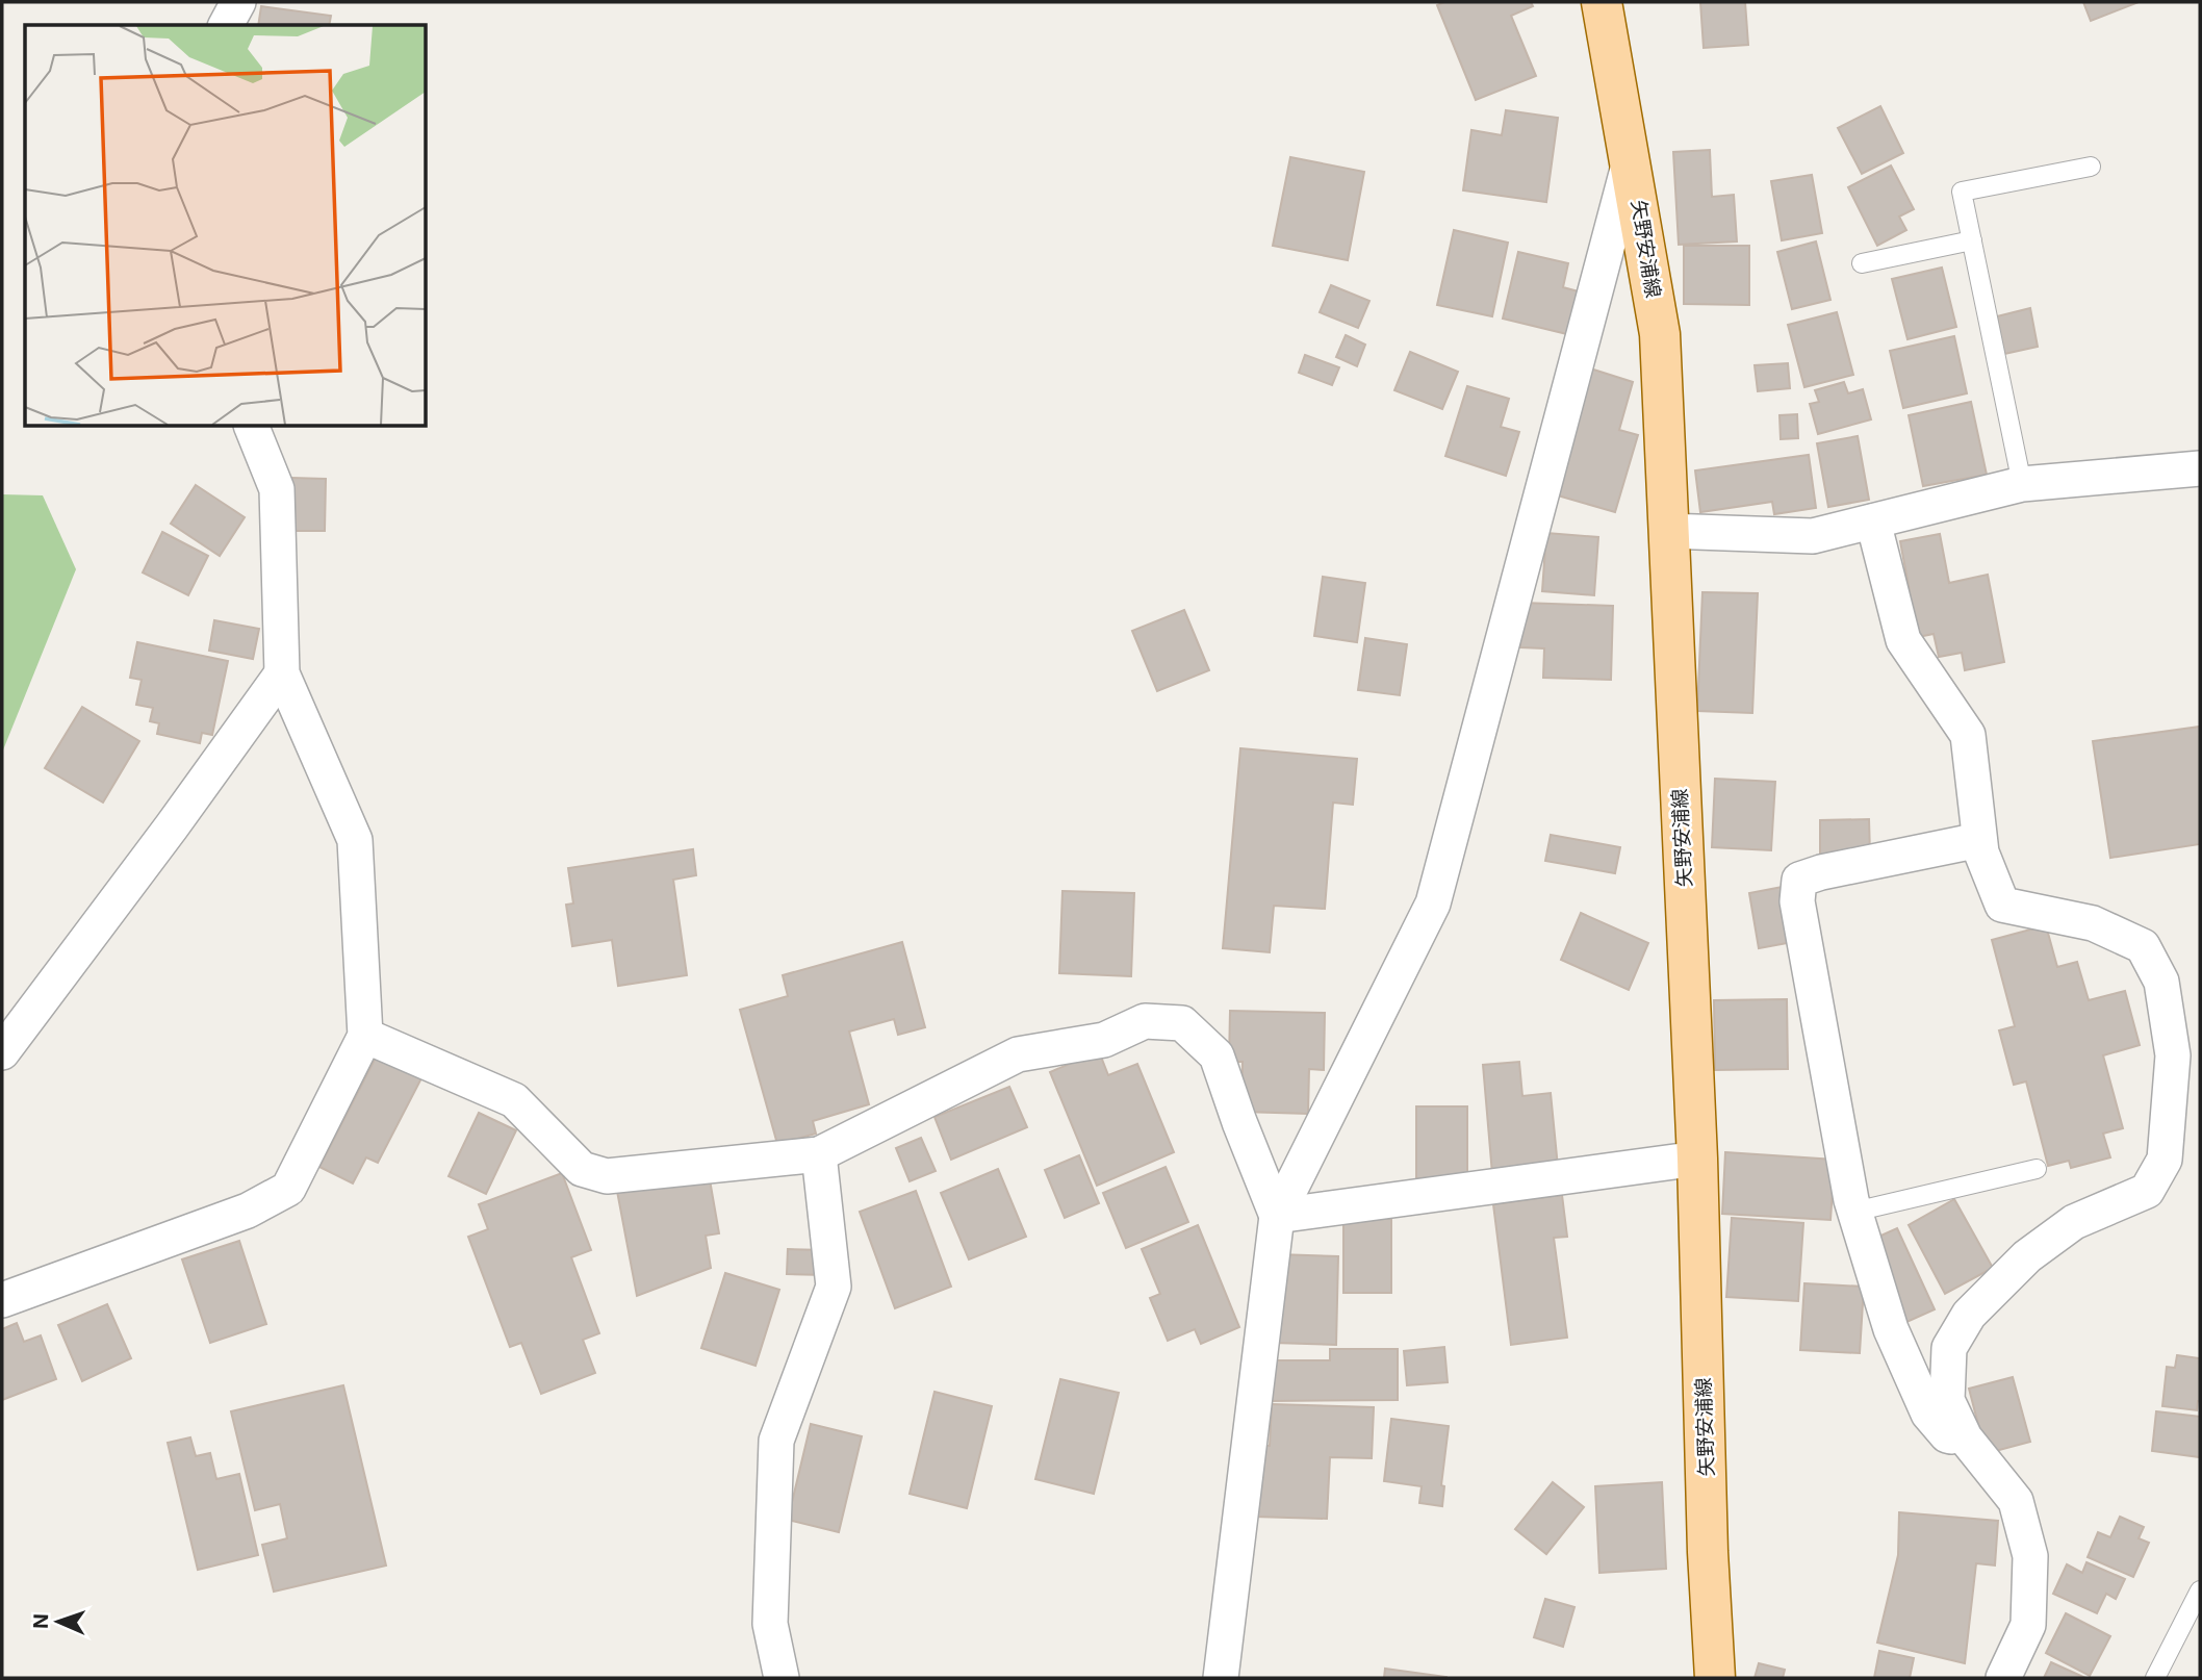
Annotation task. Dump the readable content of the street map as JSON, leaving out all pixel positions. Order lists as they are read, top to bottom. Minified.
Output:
{"streets":{"main road":["矢野安浦線"]},"north":"left"}
